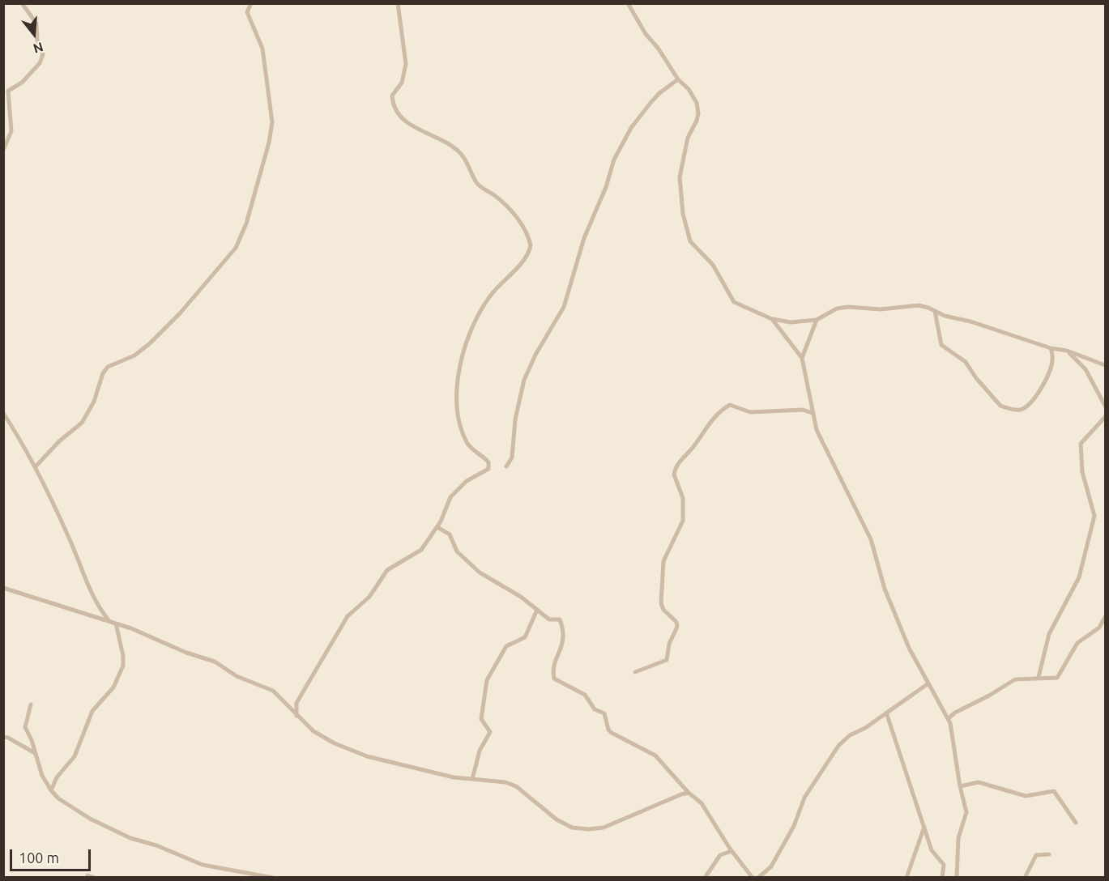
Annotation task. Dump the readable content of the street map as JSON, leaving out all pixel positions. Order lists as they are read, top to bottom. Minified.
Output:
{"scale_bar":"100 m","north":"bottom"}
